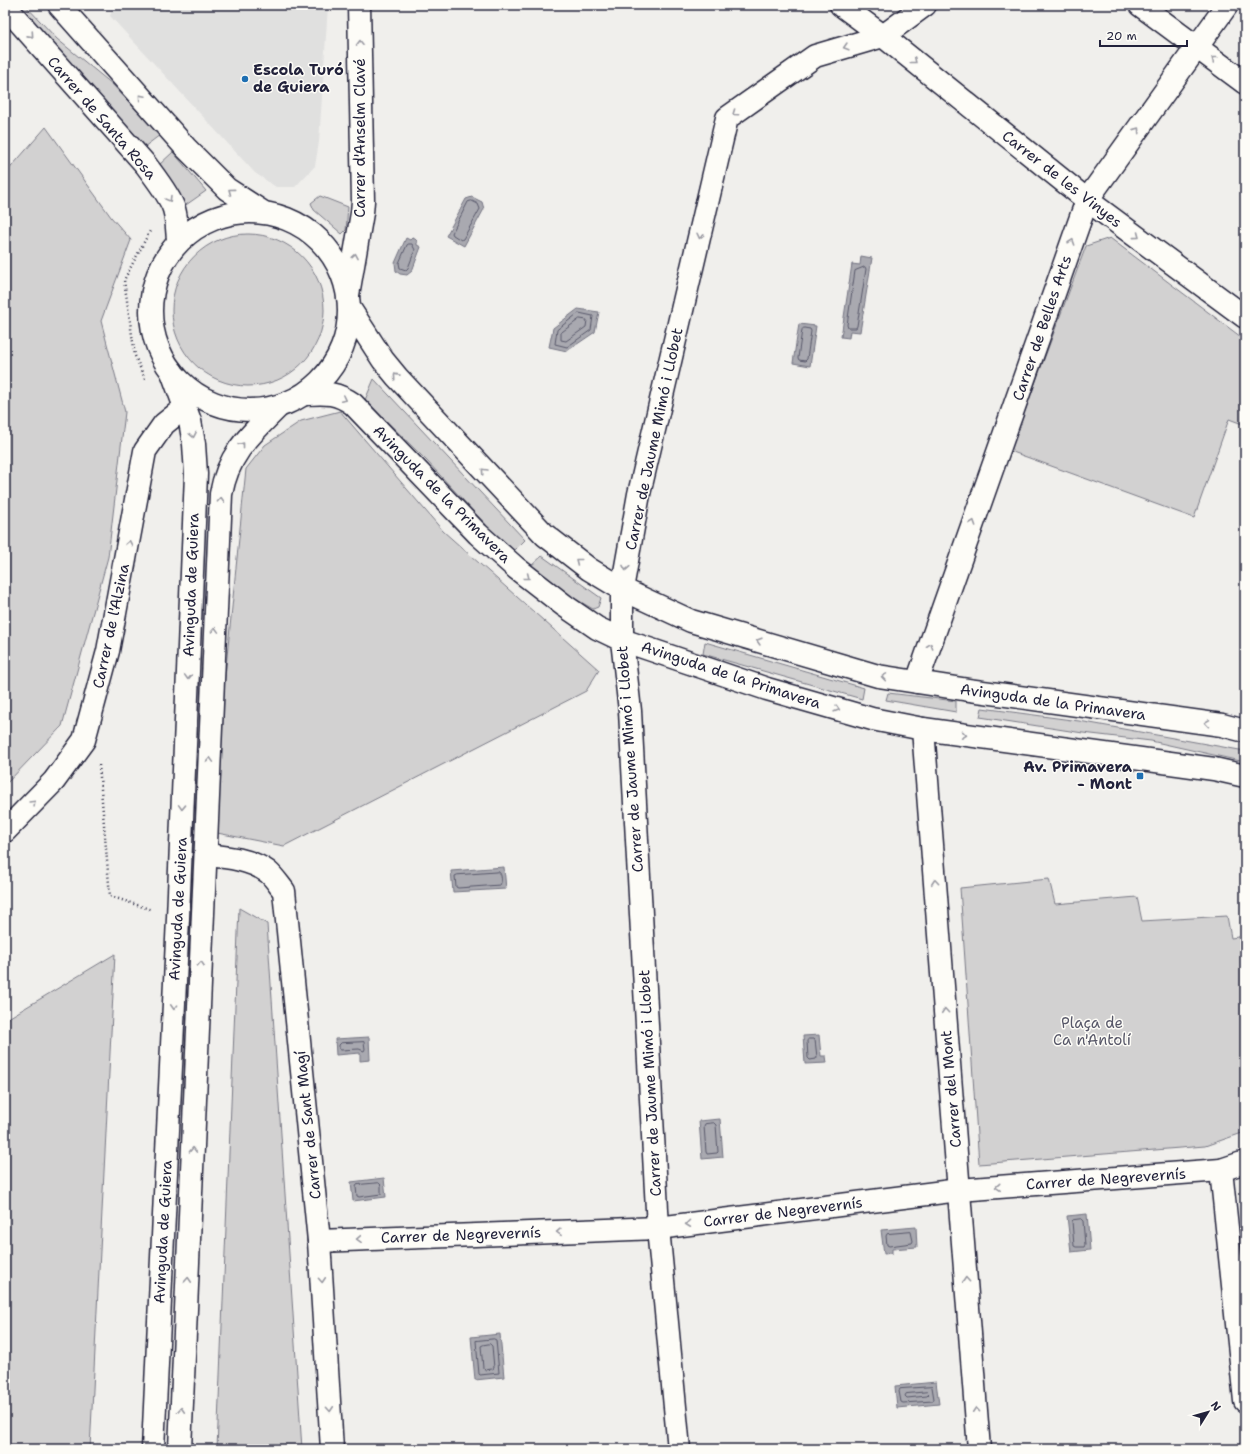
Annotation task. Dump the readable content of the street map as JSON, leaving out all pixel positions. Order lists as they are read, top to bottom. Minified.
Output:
{"streets":{"street":["Carrer de Santa Rosa","Carrer d'Anselm Clavé","Carrer de les Vinyes","Carrer de Belles Arts","Carrer de Jaume Mimó i Llobet","Avinguda de la Primavera","Avinguda de Guiera","Carrer de l'Alzina","Carrer del Mont","Carrer de Sant Magí","Carrer de Negrevernís"]},"crossings":[["Carrer d'Anselm Clavé","Avinguda de la Primavera"],["Carrer d'Anselm Clavé","Avinguda de Guiera"],["Carrer de les Vinyes","Carrer de Belles Arts"],["Carrer de les Vinyes","Carrer de Jaume Mimó i Llobet"],["Carrer de Belles Arts","Avinguda de la Primavera"],["Carrer de Jaume Mimó i Llobet","Avinguda de la Primavera"],["Carrer de Jaume Mimó i Llobet","Carrer de Negrevernís"],["Avinguda de la Primavera","Carrer del Mont"],["Avinguda de Guiera","Carrer de l'Alzina"],["Avinguda de Guiera","Carrer de Sant Magí"],["Carrer del Mont","Carrer de Negrevernís"],["Carrer de Sant Magí","Carrer de Negrevernís"]],"one_way":["Carrer d'Anselm Clavé","Carrer de les Vinyes","Carrer de Belles Arts","Carrer de Jaume Mimó i Llobet","Carrer de l'Alzina","Carrer del Mont","Carrer de Negrevernís"],"parks":["Plaça de Ca n'Antolí"],"places":{"other":["Escola Turó de Guiera"],"transit":["Av. Primavera - Mont"]},"scale_bar":"20 m","north":"top right"}
